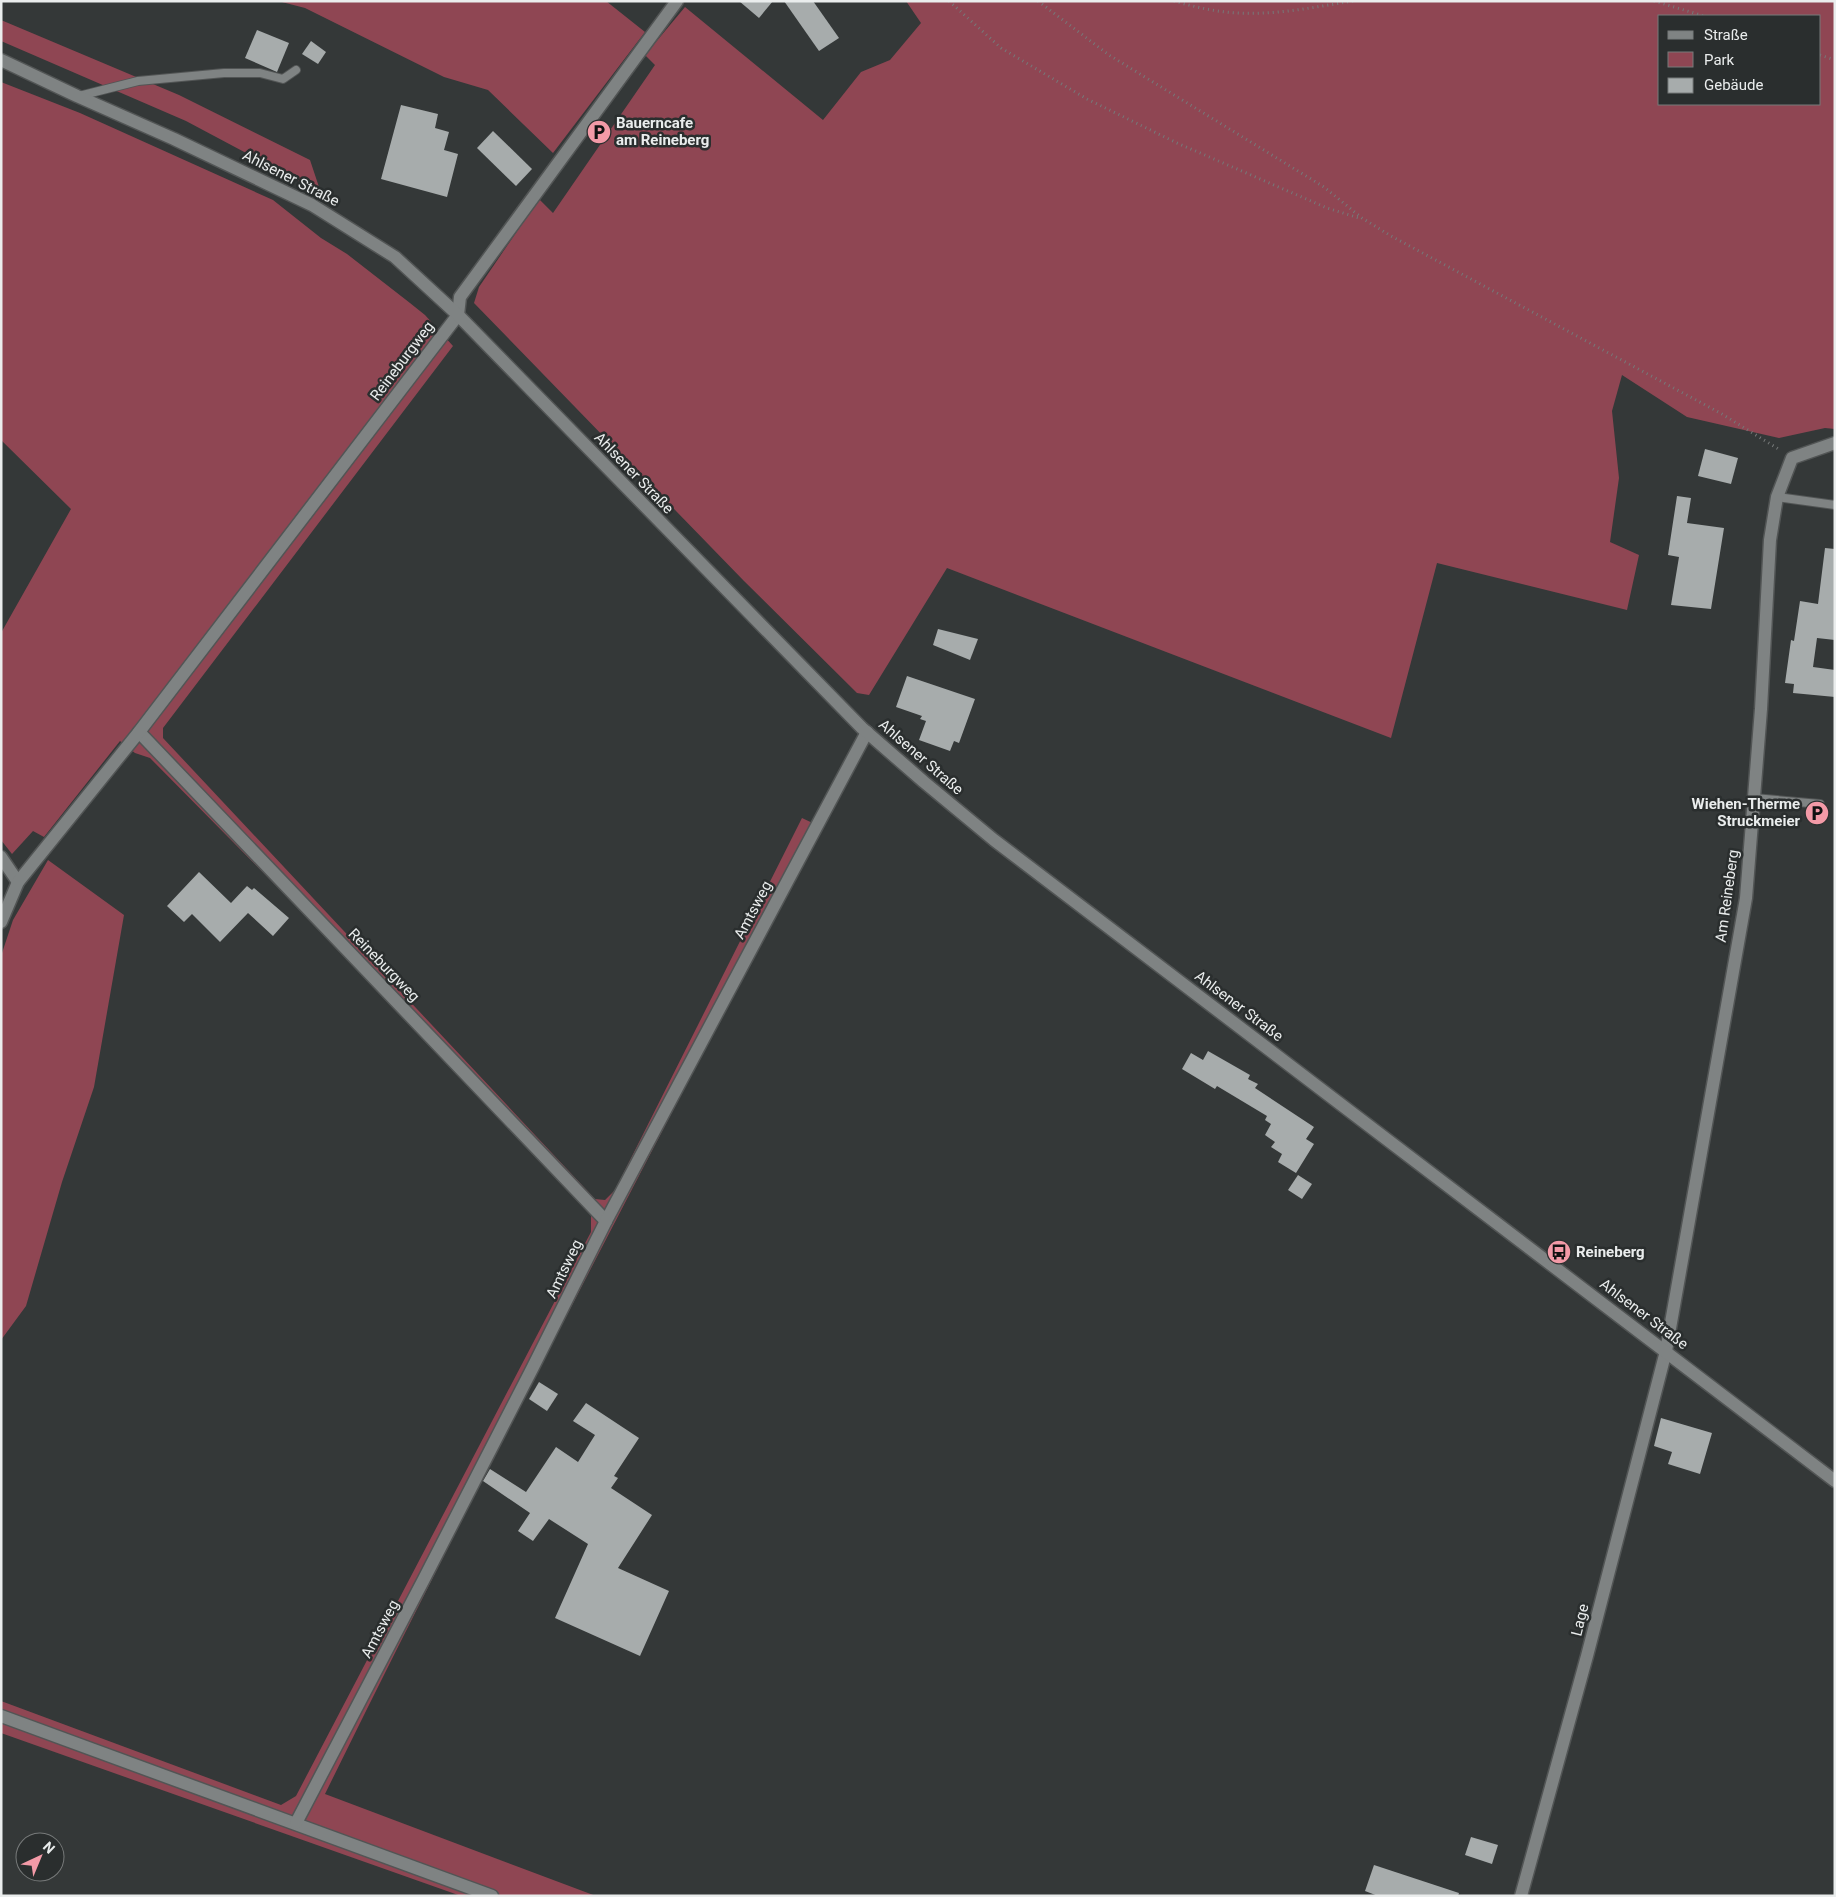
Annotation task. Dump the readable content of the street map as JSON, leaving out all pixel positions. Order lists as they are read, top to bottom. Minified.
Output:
{"streets":{"street":["Ahlsener Straße","Reineburgweg","Am Reineberg","Amtsweg","Lage"]},"crossings":[["Ahlsener Straße","Reineburgweg"],["Ahlsener Straße","Am Reineberg"],["Ahlsener Straße","Amtsweg"],["Ahlsener Straße","Lage"],["Reineburgweg","Amtsweg"],["Am Reineberg","Lage"]],"places":{"parking":["Bauerncafe am Reineberg","Wiehen-Therme Struckmeier"],"bus stop":["Reineberg"]},"legend":["Straße","Park","Gebäude"],"north":"top right"}
